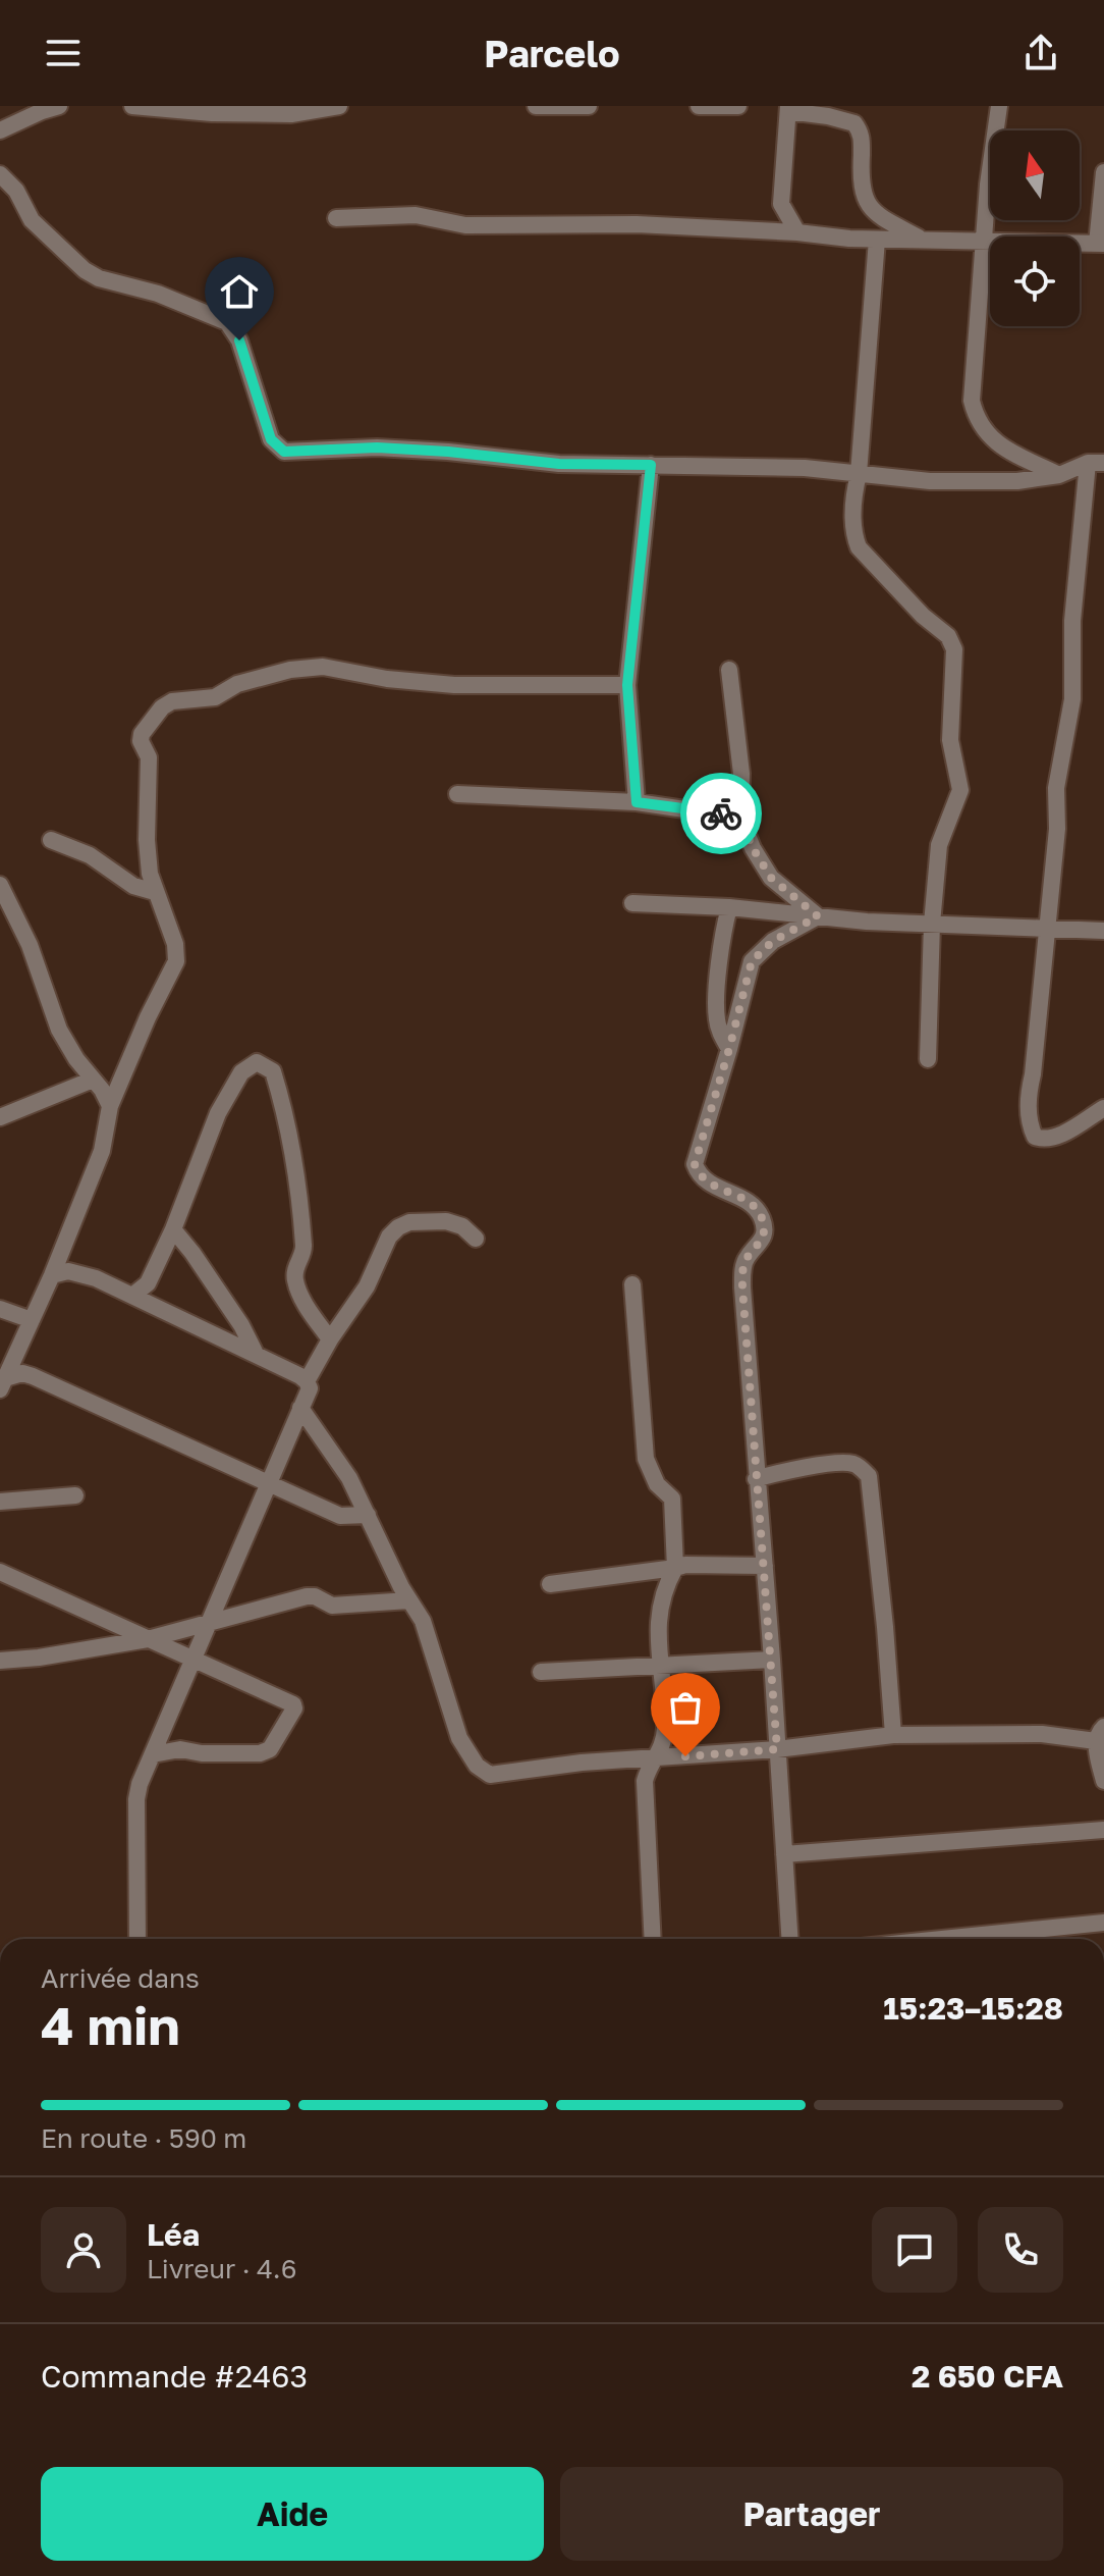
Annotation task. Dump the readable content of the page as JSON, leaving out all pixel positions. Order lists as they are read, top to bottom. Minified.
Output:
{"north":"top","page":{"header":"Parcelo","heading":["4 min","Arrivée dans","15:23–15:28"],"panel":["Léa","Livreur · 4.6","Commande #2463","2 650 CFA"],"bar":"En route · 590 m","buttons":["Aide","Partager"]}}
